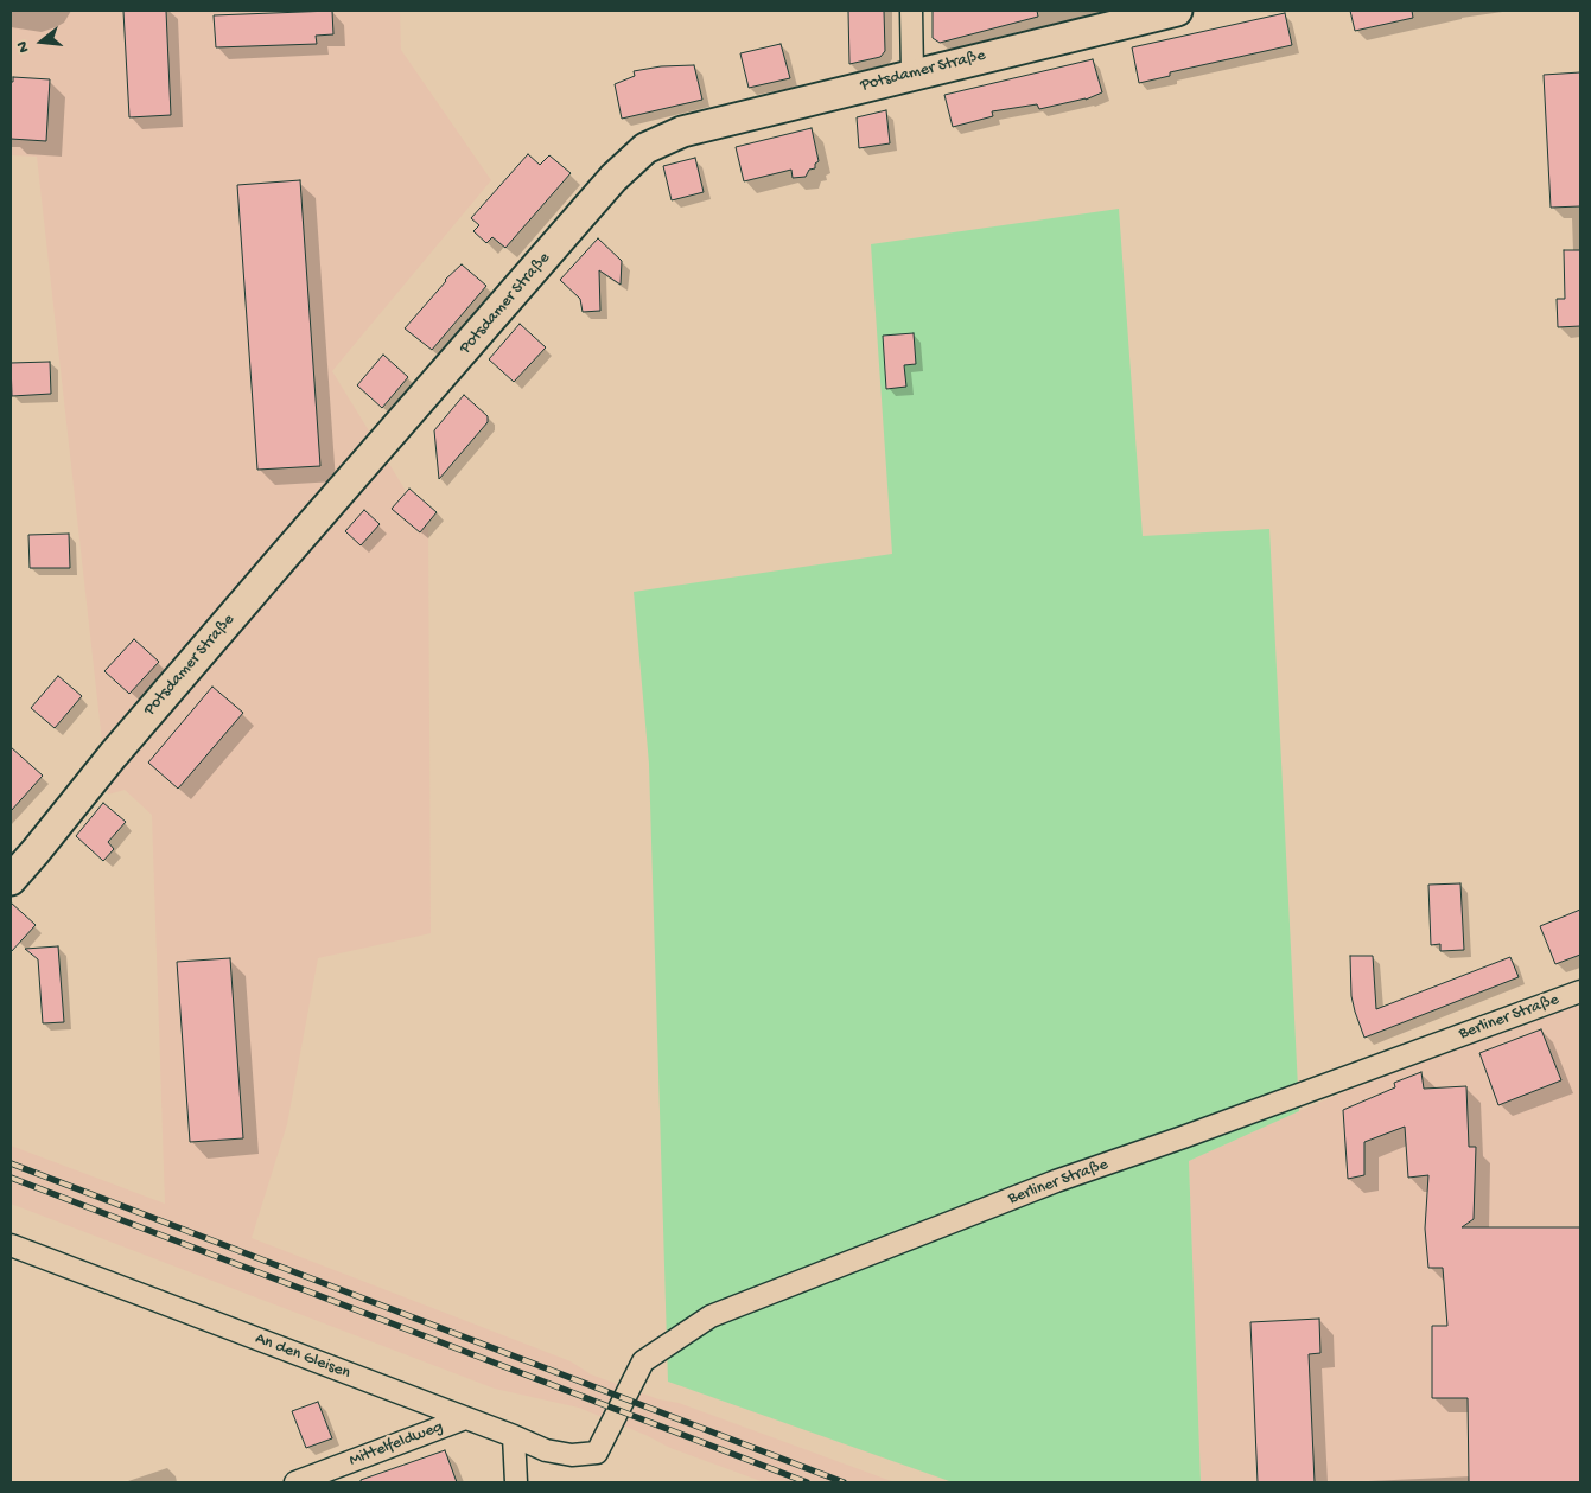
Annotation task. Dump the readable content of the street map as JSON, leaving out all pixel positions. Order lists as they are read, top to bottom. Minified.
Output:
{"streets":{"street":["Potsdamer Straße","Berliner Straße","An den Gleisen","Mittelfeldweg"]},"crossings":[["Berliner Straße","An den Gleisen"],["An den Gleisen","Mittelfeldweg"]],"north":"left"}
